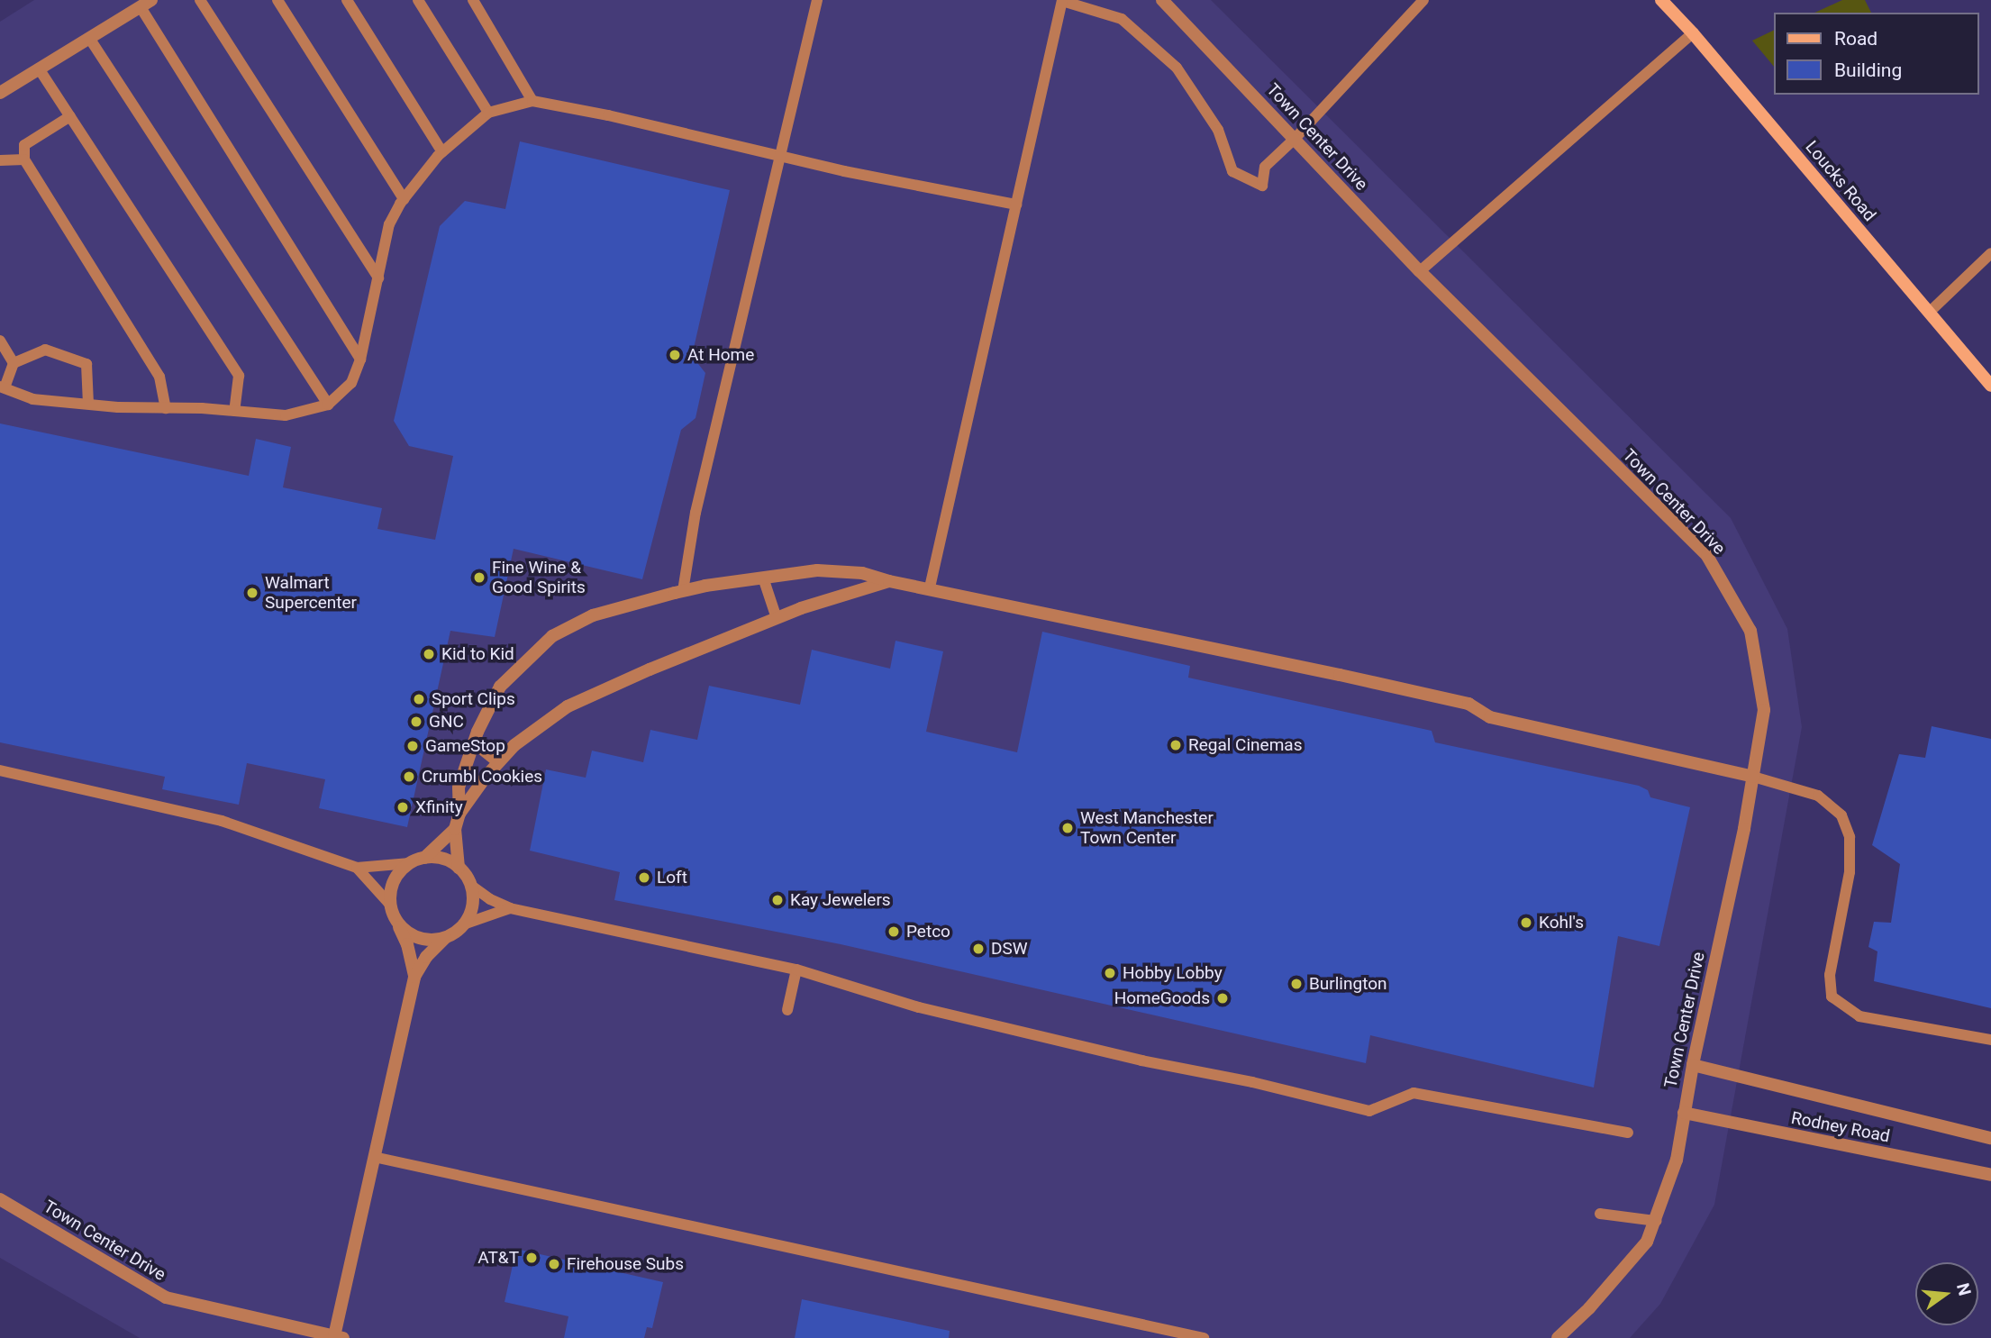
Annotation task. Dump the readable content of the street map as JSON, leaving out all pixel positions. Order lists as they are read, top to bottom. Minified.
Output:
{"streets":{"street":["Town Center Drive","Loucks Road","Rodney Road"]},"crossings":[["Town Center Drive","Rodney Road"]],"places":["At Home","Fine Wine & Good Spirits","Walmart Supercenter","Kid to Kid","Sport Clips","GNC","Regal Cinemas","GameStop","Crumbl Cookies","Xfinity","West Manchester Town Center","Loft","Kay Jewelers","Kohl's","Petco","DSW","Hobby Lobby","Burlington","HomeGoods","AT&T","Firehouse Subs"],"legend":["Road","Building"],"north":"right"}
